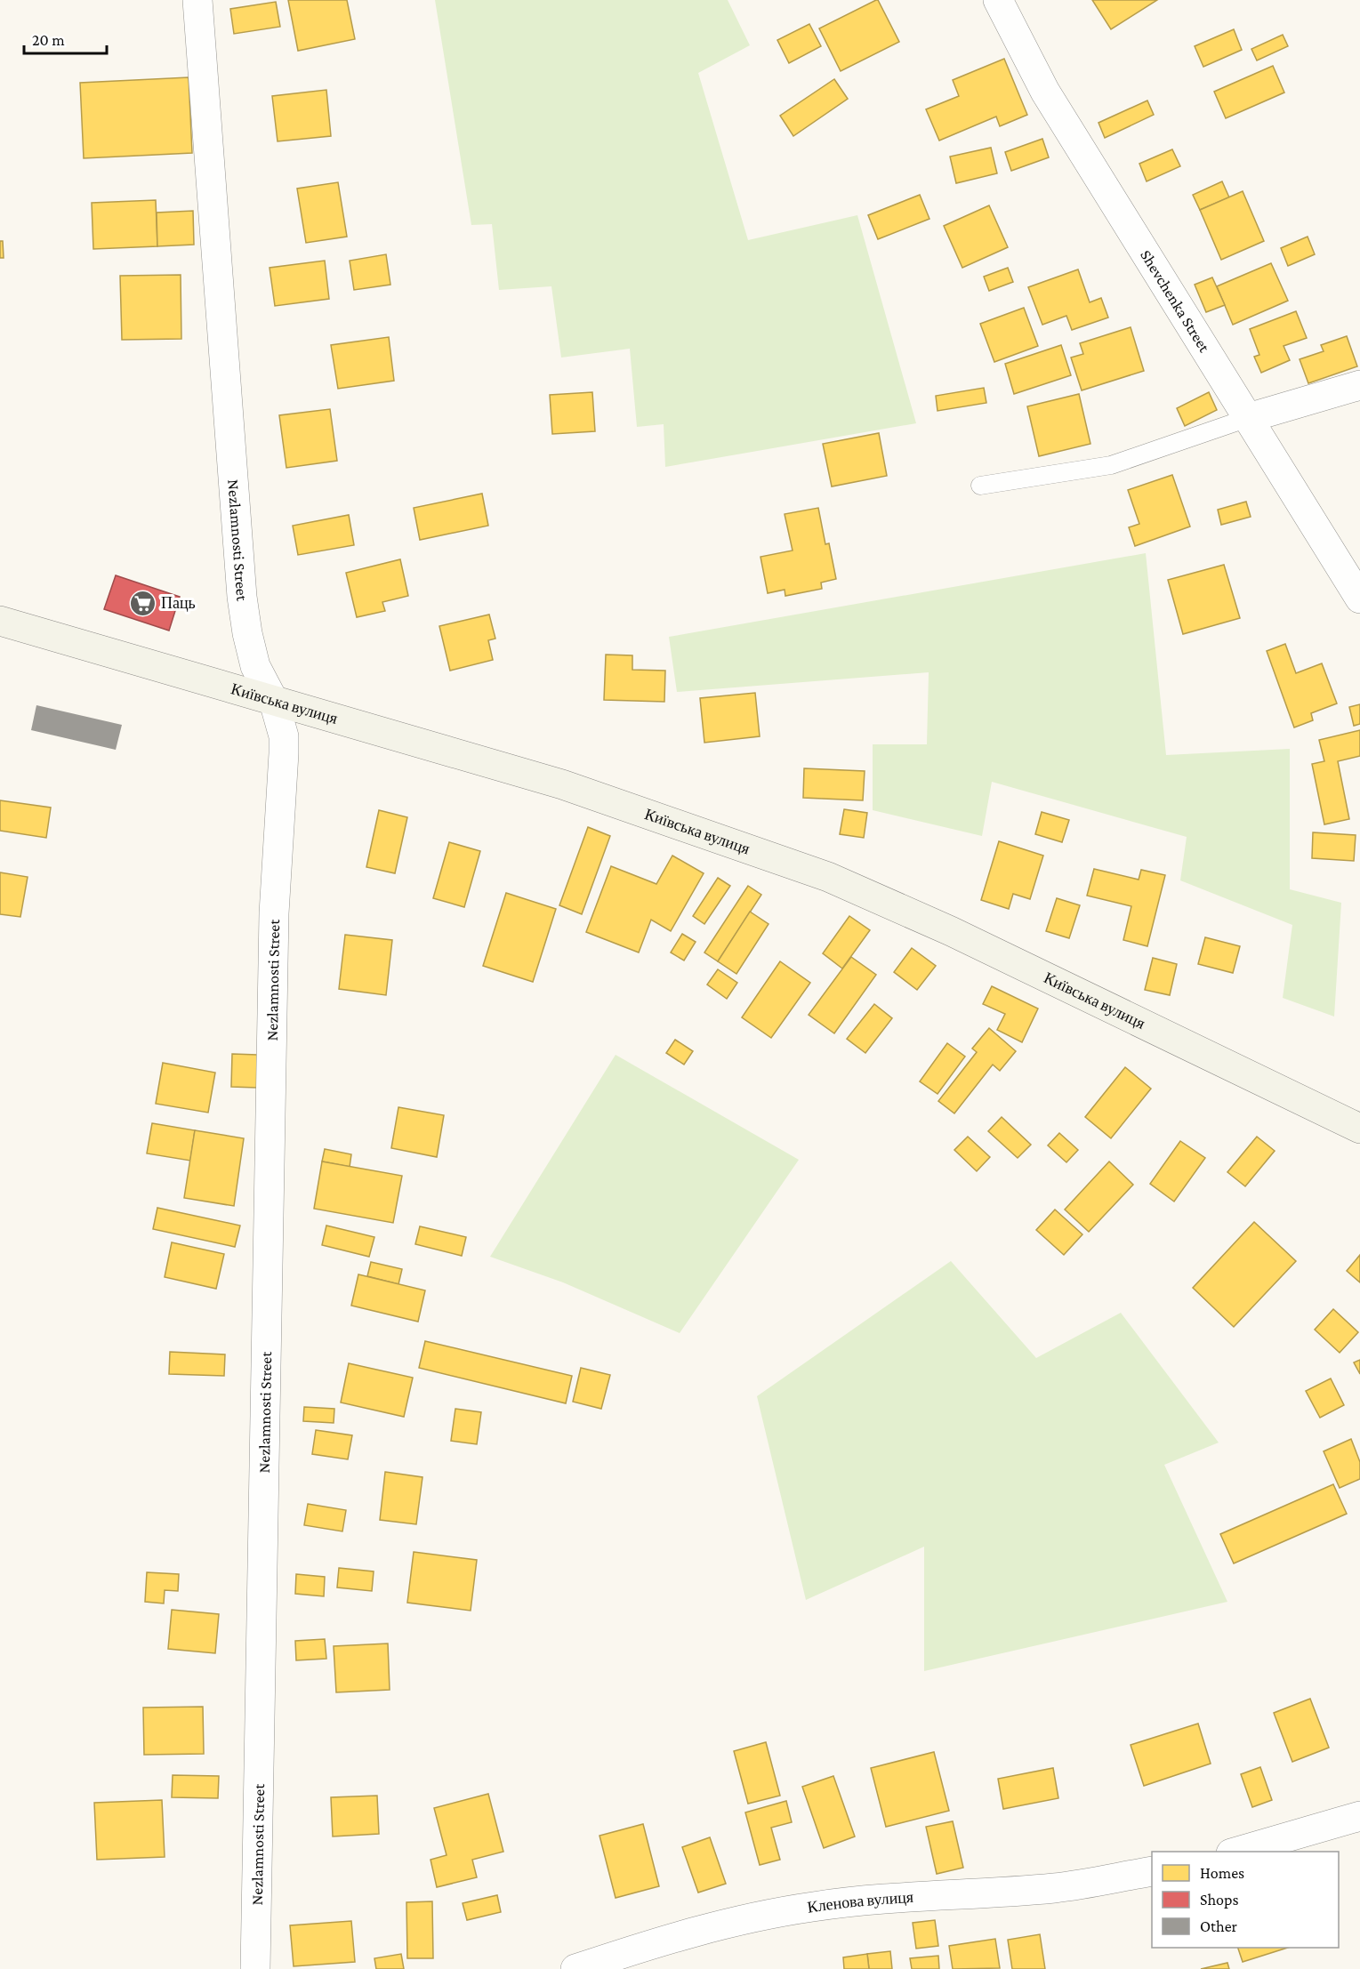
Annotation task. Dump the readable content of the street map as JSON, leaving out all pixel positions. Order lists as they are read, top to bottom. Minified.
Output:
{"streets":{"main road":["Київська вулиця"],"street":["Shevchenka Street","Nezlamnosti Street","Кленова вулиця"]},"crossings":[["Nezlamnosti Street","Київська вулиця"]],"places":{"supermarket":["Паць"]},"legend":["Homes","Shops","Other"],"scale_bar":"20 m"}
